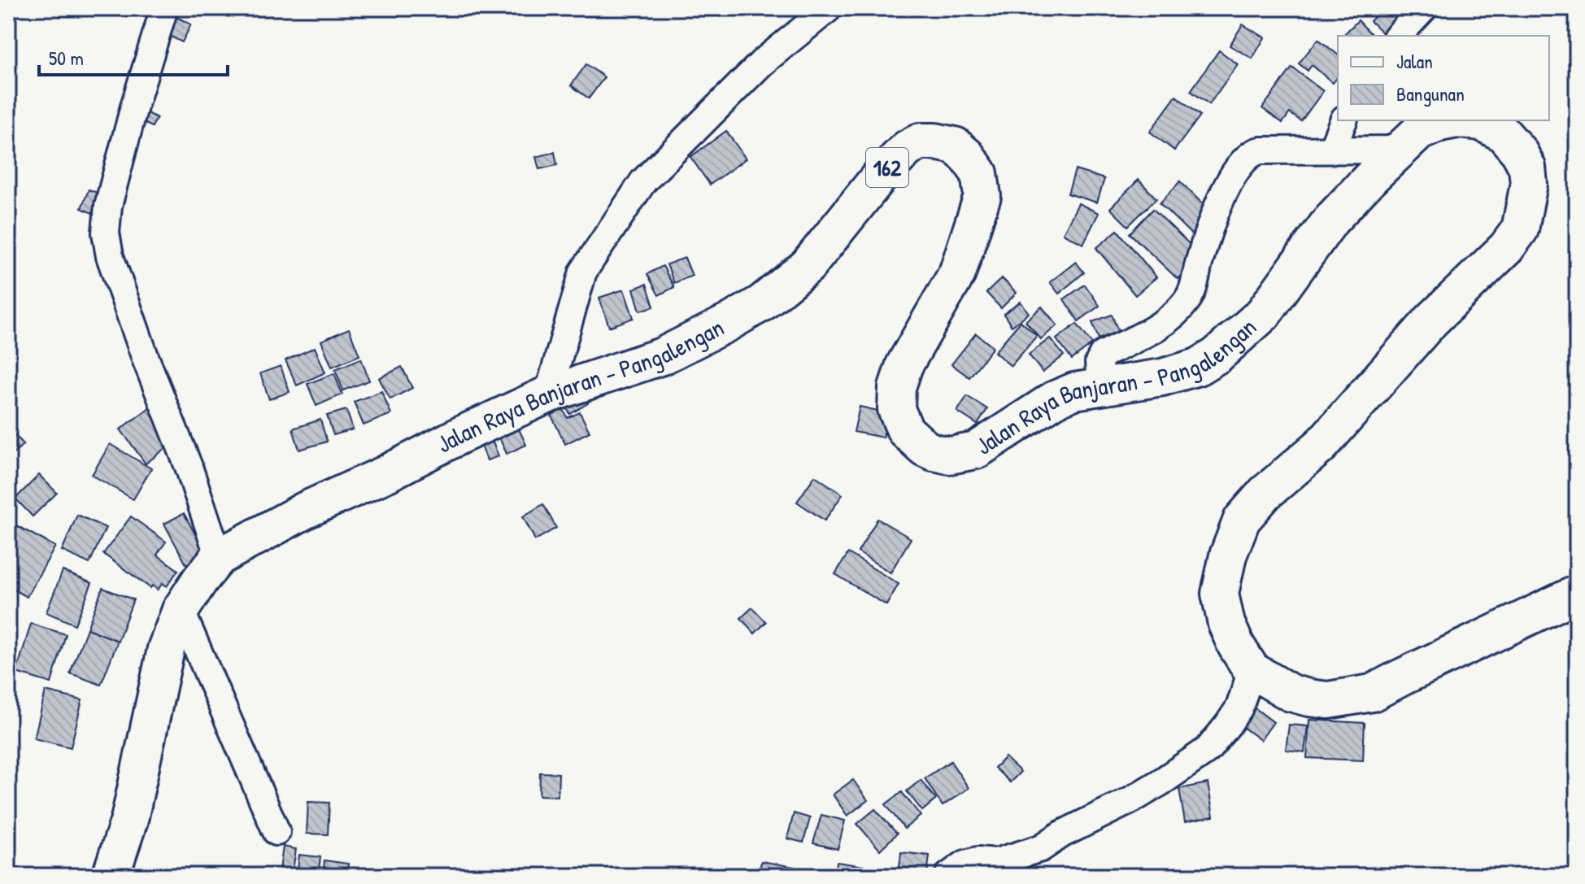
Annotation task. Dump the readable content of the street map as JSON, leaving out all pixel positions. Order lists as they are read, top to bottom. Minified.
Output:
{"streets":{"main road":["162","Jalan Raya Banjaran - Pangalengan"]},"legend":["Jalan","Bangunan"],"scale_bar":"50 m"}
